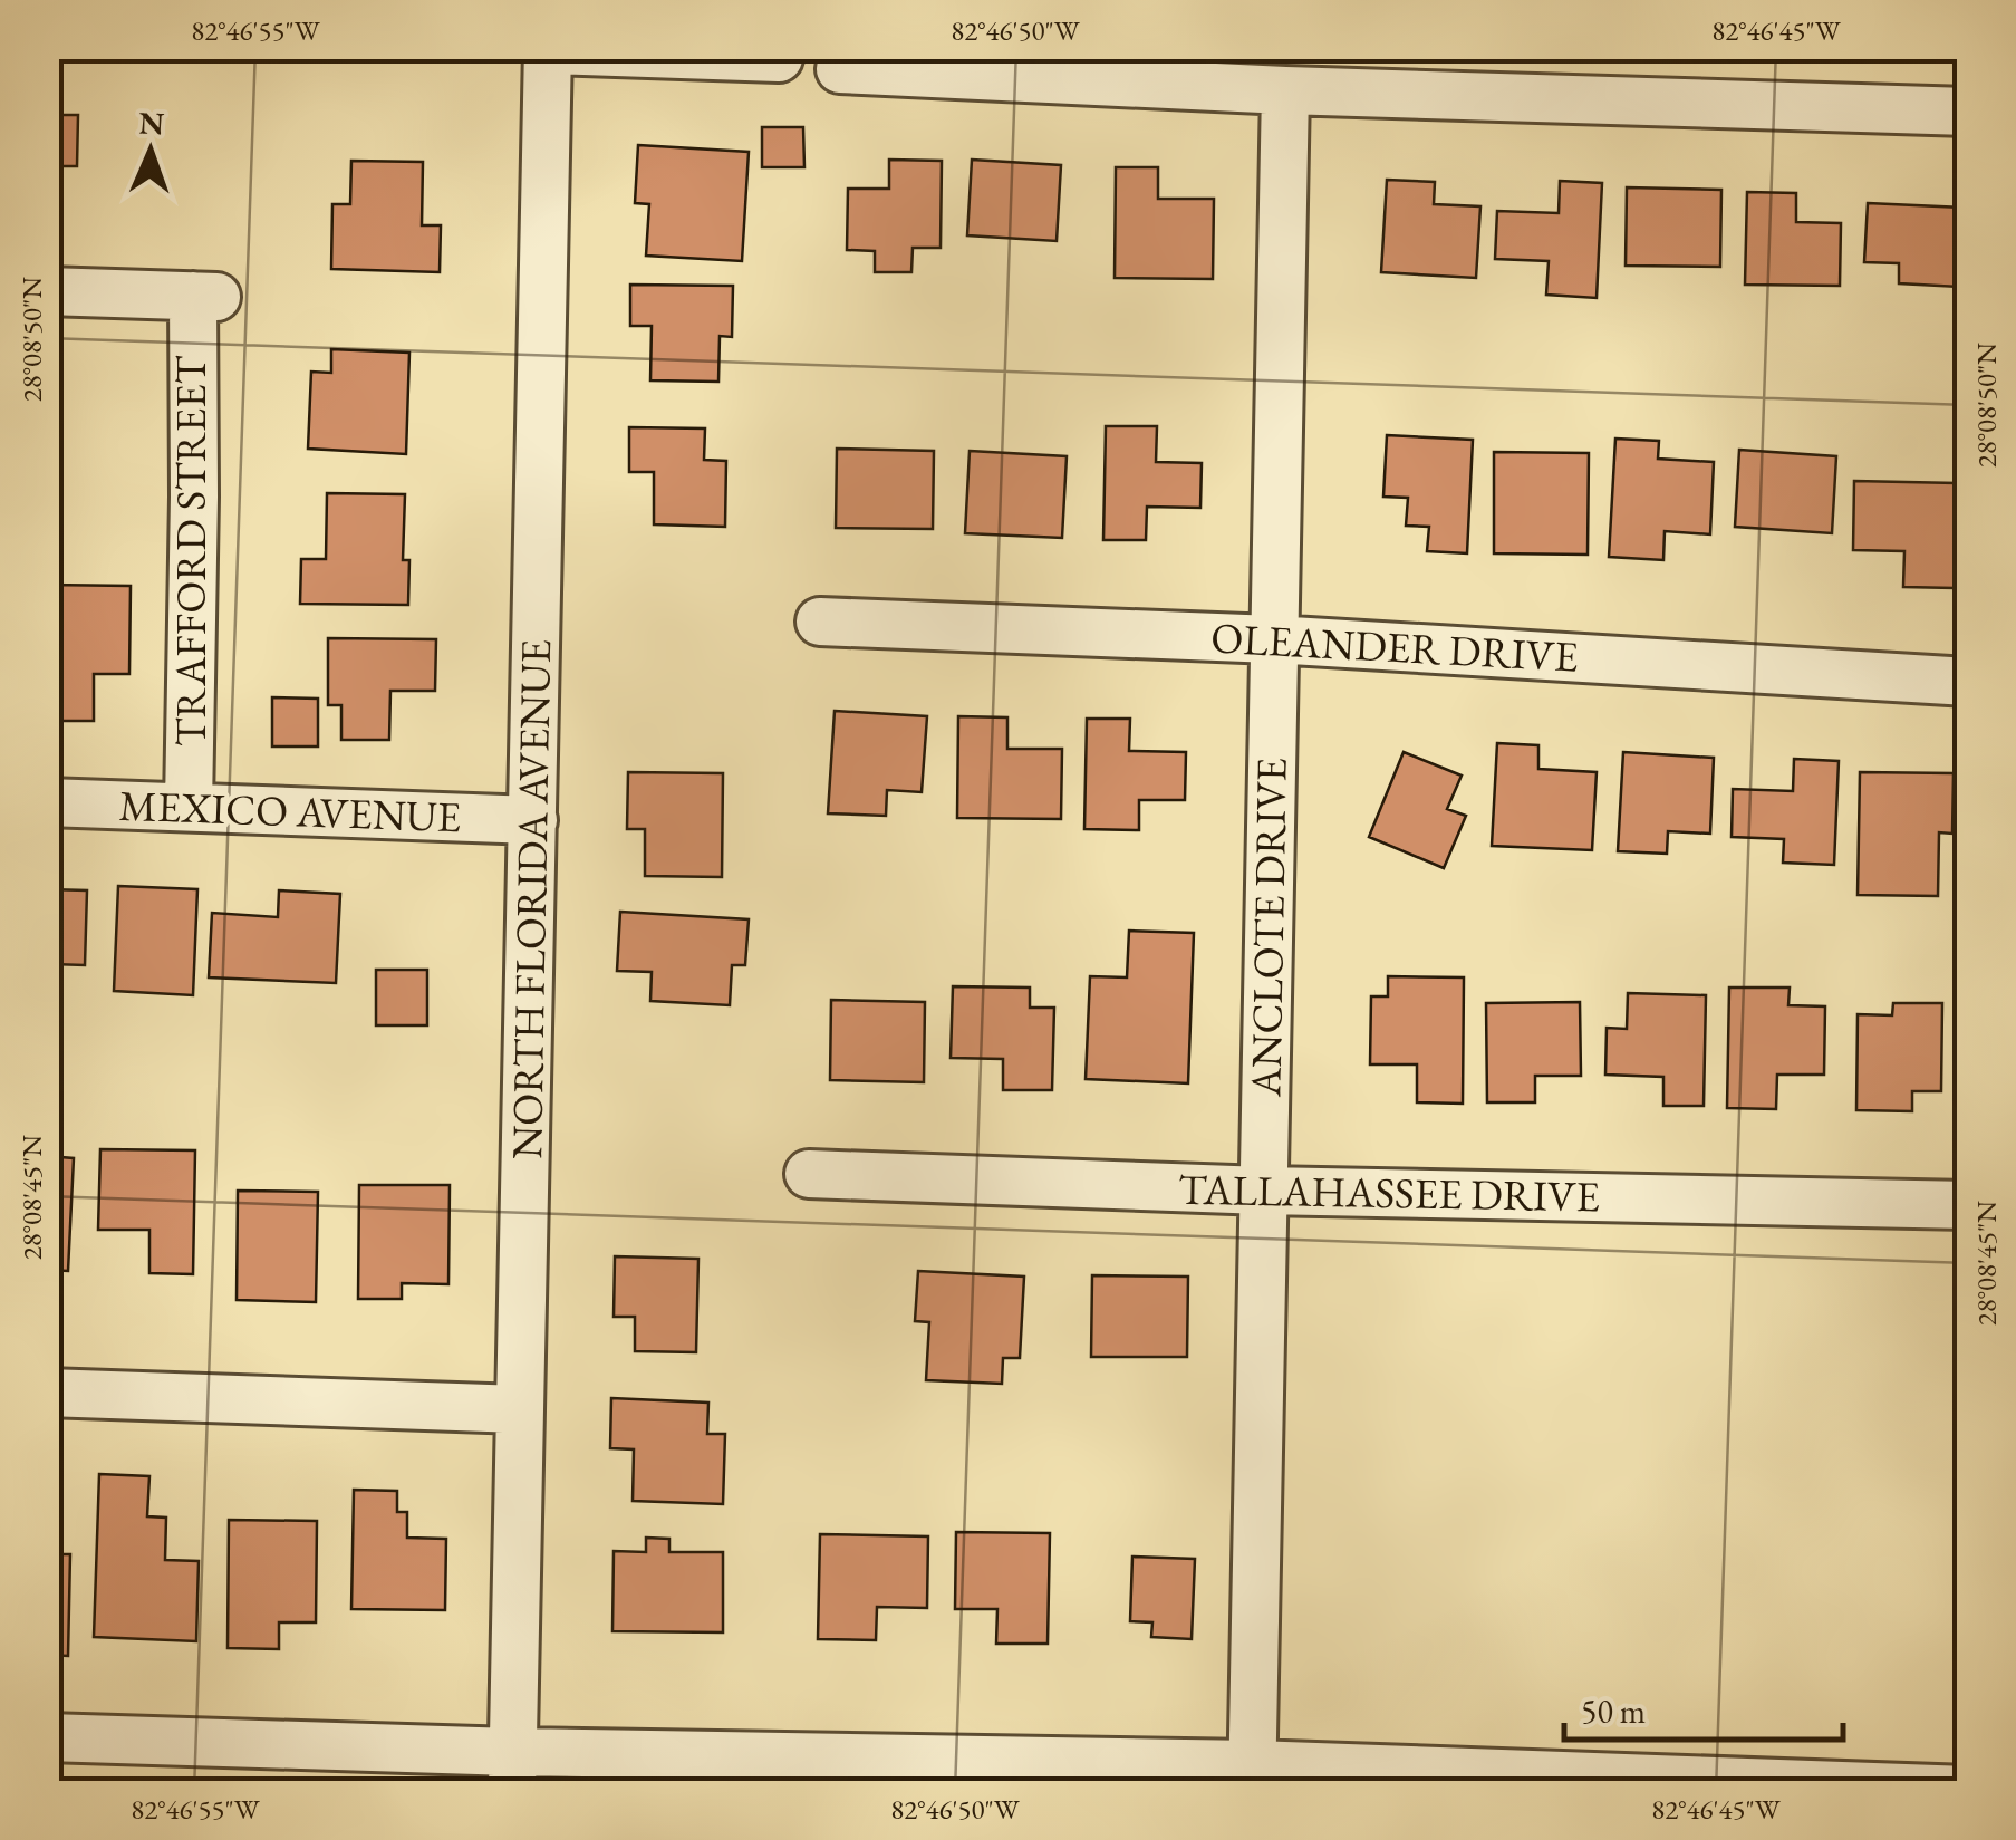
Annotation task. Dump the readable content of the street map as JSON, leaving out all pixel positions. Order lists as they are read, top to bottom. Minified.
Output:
{"streets":{"street":["TRAFFORD STREET","OLEANDER DRIVE","MEXICO AVENUE","NORTH FLORIDA AVENUE","ANCLOTE DRIVE","TALLAHASSEE DRIVE"]},"crossings":[["TRAFFORD STREET","MEXICO AVENUE"],["OLEANDER DRIVE","ANCLOTE DRIVE"],["MEXICO AVENUE","NORTH FLORIDA AVENUE"],["ANCLOTE DRIVE","TALLAHASSEE DRIVE"]],"scale_bar":"50 m","north":"top","coordinates":["82°46'55\"W","82°46'50\"W","82°46'45\"W","28°08'50\"N","28°08'45\"N"]}
